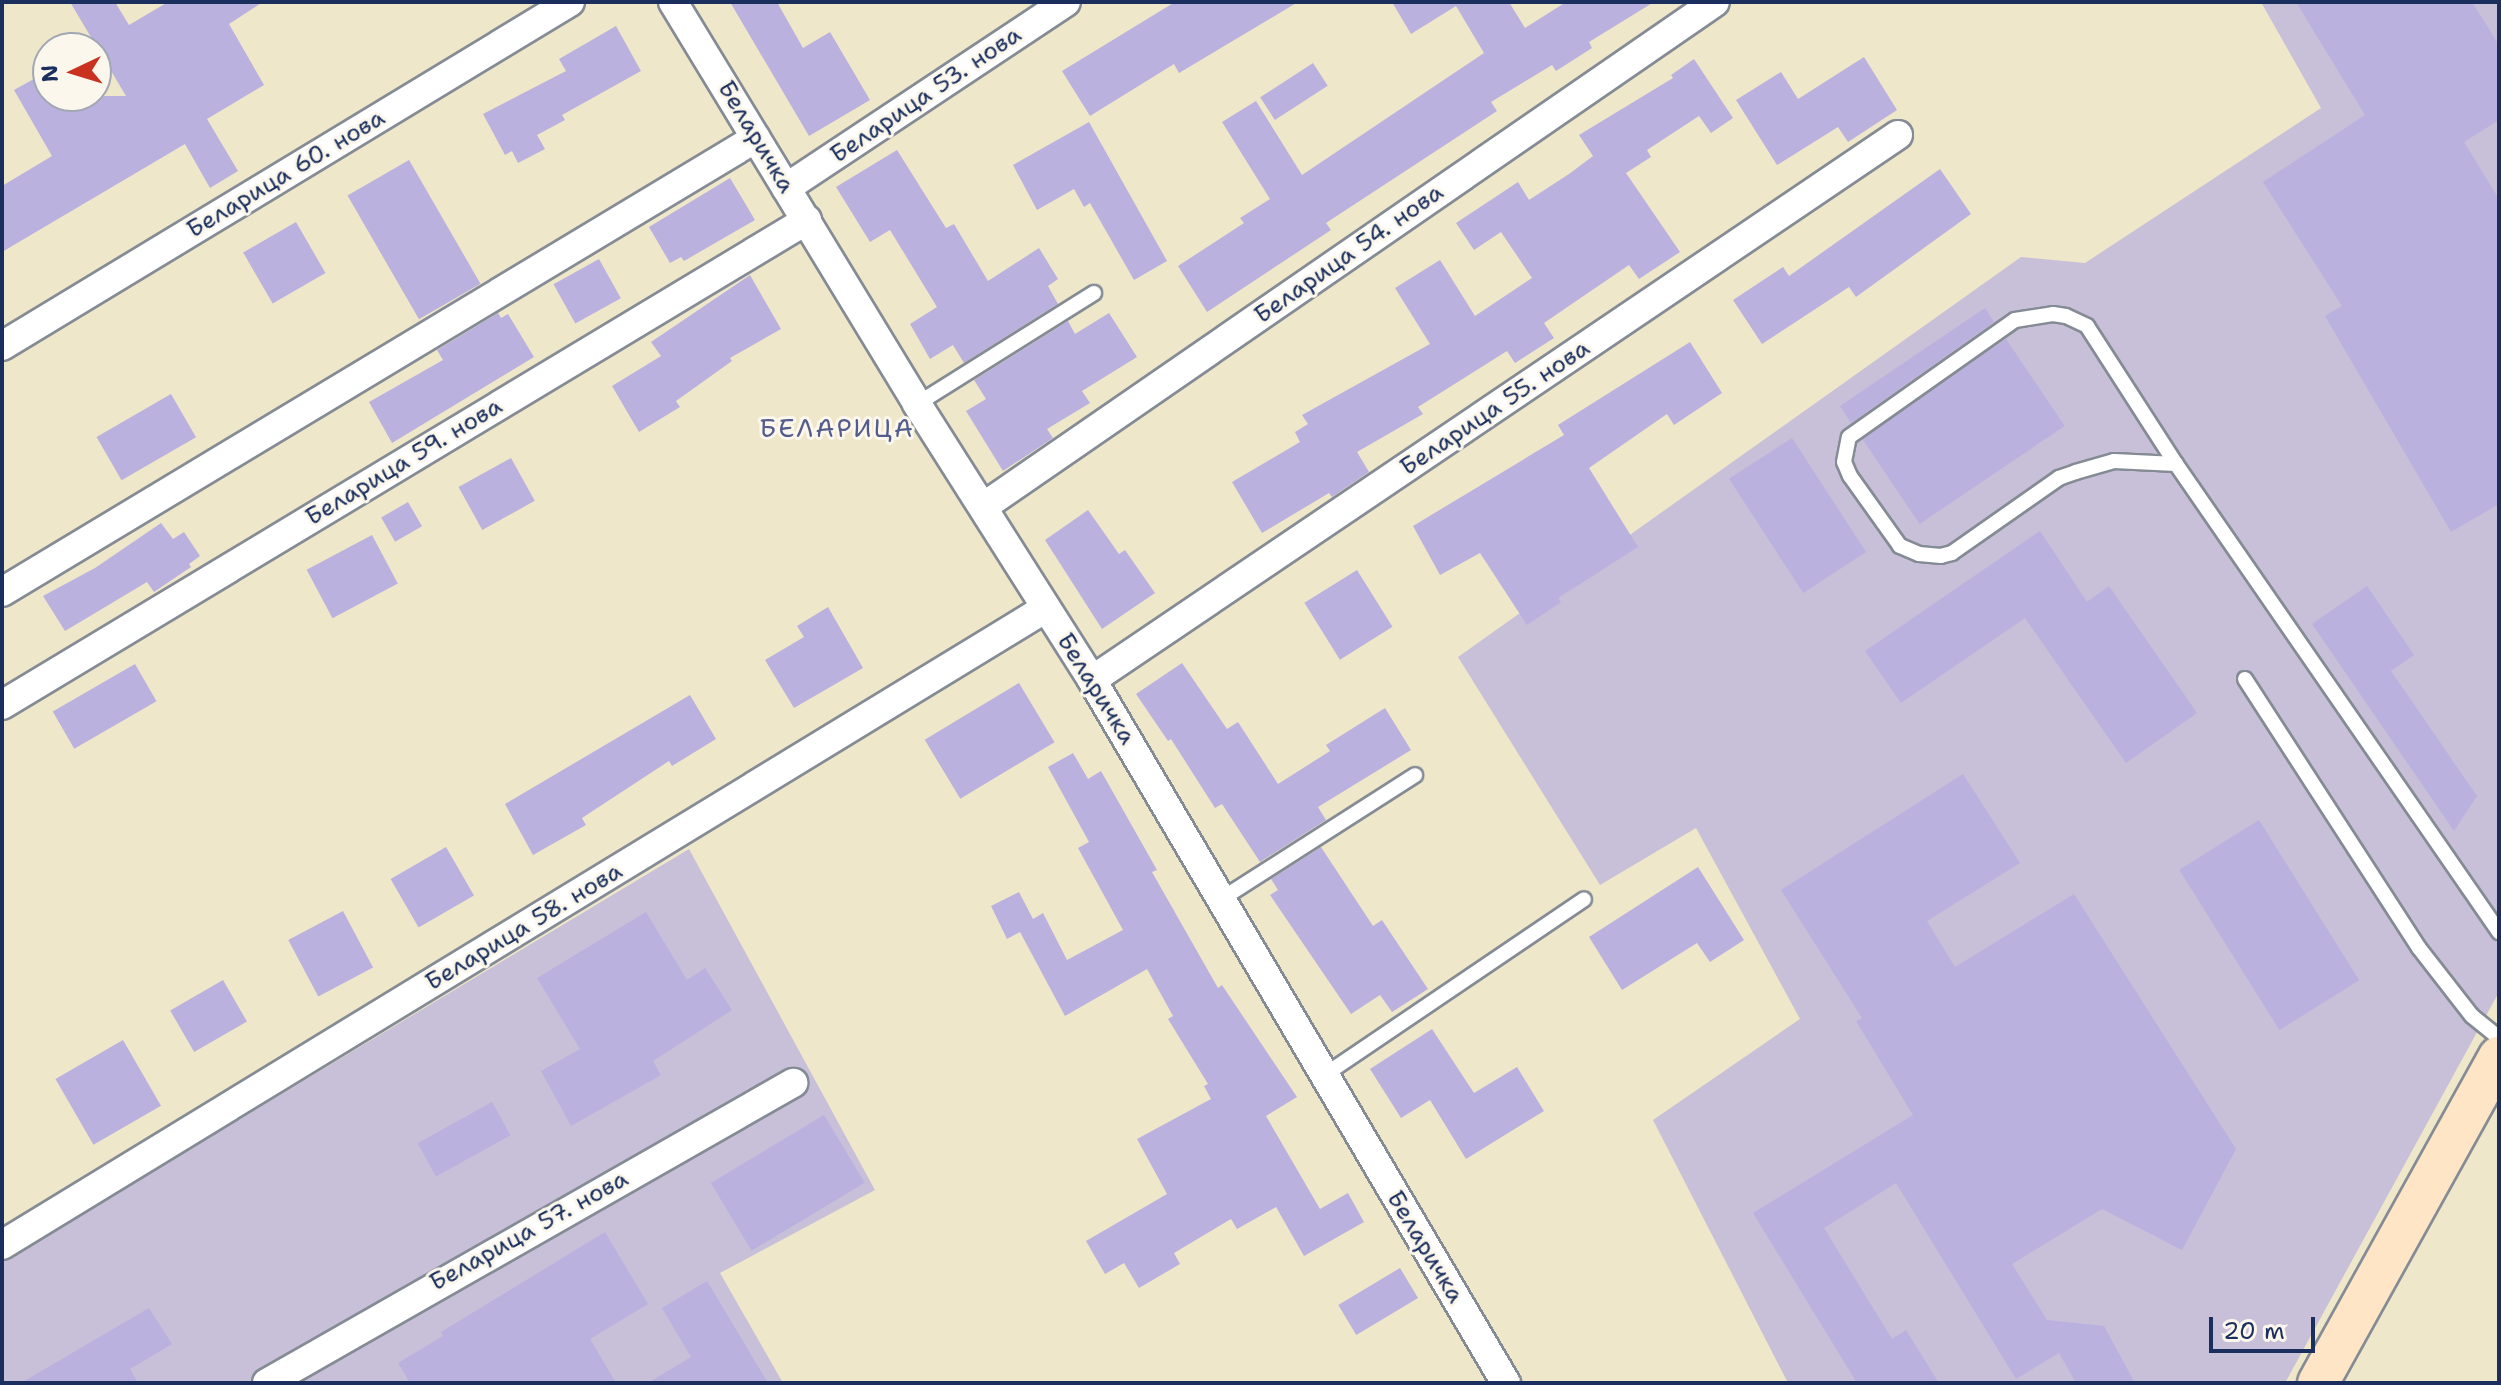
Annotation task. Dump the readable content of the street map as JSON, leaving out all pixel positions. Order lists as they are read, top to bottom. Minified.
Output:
{"streets":{"street":["Беларица 53. нова","Беларичка","Беларица 60. нова","Беларица 54. нова","Беларица 55. нова","Беларица 59. нова","Беларица 58. нова","Беларица 57. нова"]},"crossings":[["Беларица 53. нова","Беларичка"],["Беларичка","Беларица 54. нова"],["Беларичка","Беларица 55. нова"],["Беларичка","Беларица 59. нова"],["Беларичка","Беларица 58. нова"]],"districts":["БЕЛАРИЦА"],"scale_bar":"20 m","north":"left"}
